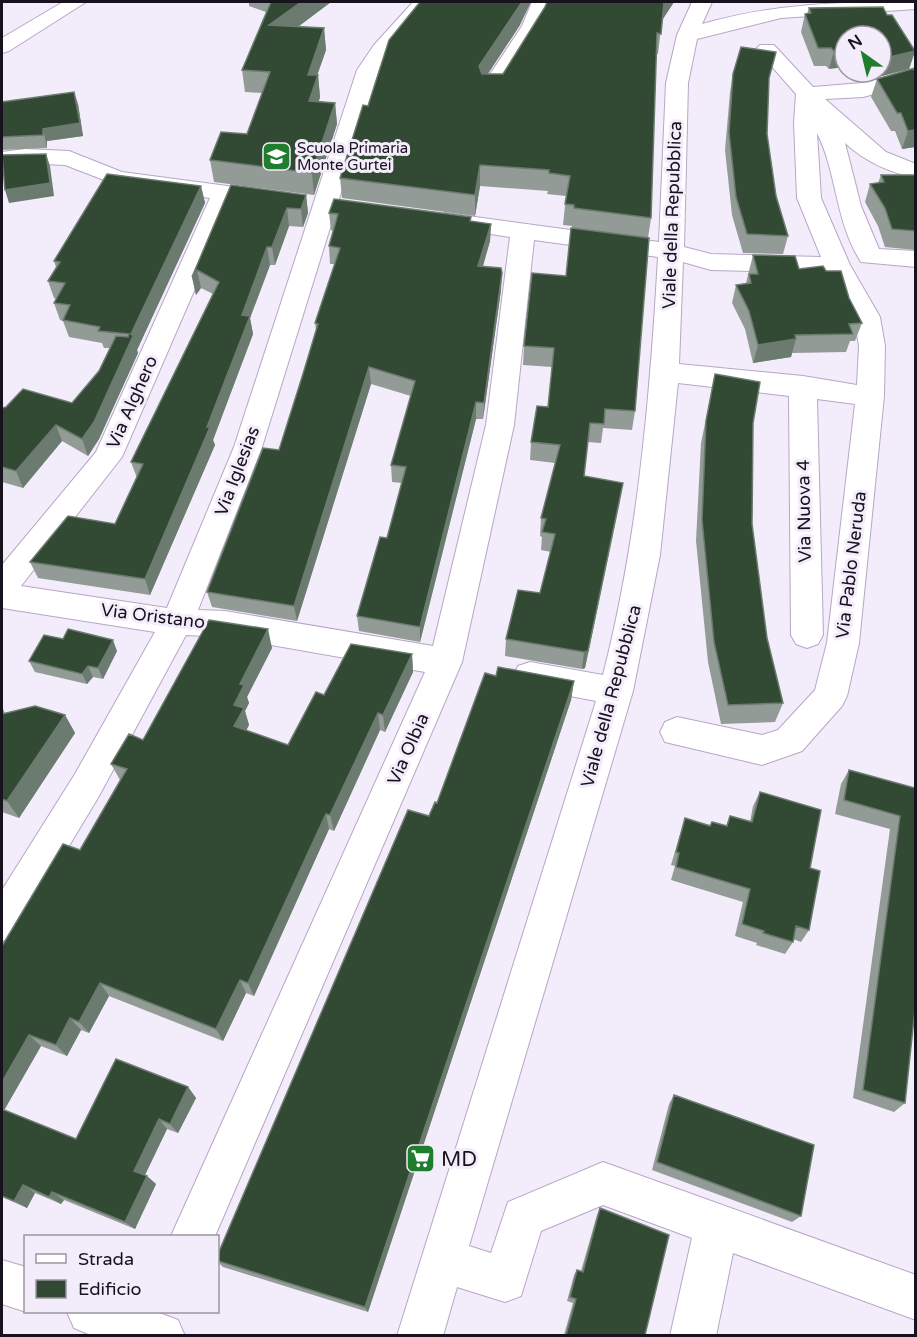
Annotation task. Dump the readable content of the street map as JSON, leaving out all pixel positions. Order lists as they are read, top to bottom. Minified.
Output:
{"streets":{"street":["Viale della Repubblica","Via Alghero","Via Iglesias","Via Nuova 4","Via Pablo Neruda","Via Oristano","Via Olbia"]},"crossings":[["Via Iglesias","Via Oristano"],["Via Oristano","Via Olbia"]],"places":{"school or university":["Scuola Primaria Monte Gurtei"],"supermarket":["MD"]},"legend":["Strada","Edificio"],"north":"top left"}
